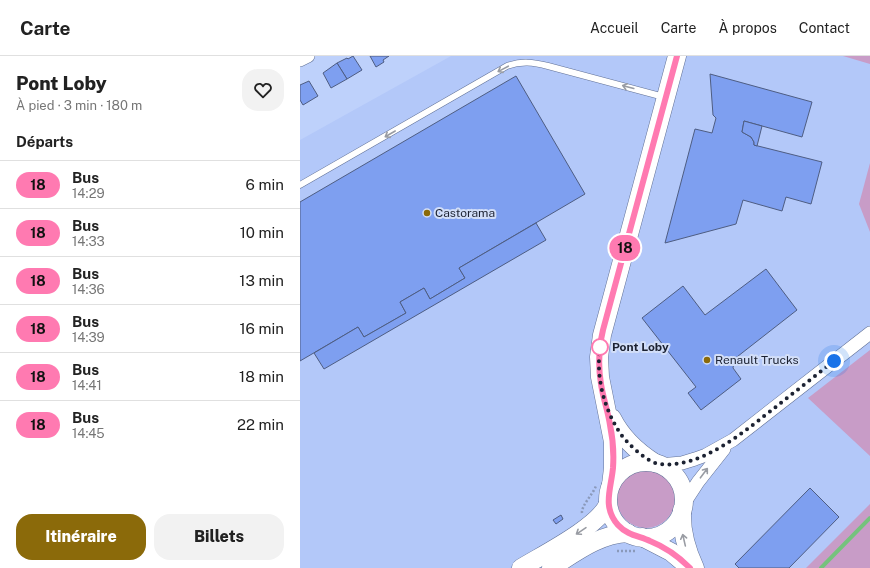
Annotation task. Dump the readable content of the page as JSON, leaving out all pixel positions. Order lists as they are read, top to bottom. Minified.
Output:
{"places":["Castorama","Pont Loby","Renault Trucks"],"lines":["bus line 18"],"page":{"header":"Carte","nav":["Accueil","Carte","À propos","Contact"],"heading":[["Pont Loby","À pied · 3 min · 180 m"],"Départs"],"on_map":"18","list":[{"mark":"18","name":"Bus","note":"14:29","value":"6 min"},{"mark":"18","name":"Bus","note":"14:33","value":"10 min"},{"mark":"18","name":"Bus","note":"14:36","value":"13 min"},{"mark":"18","name":"Bus","note":"14:39","value":"16 min"},{"mark":"18","name":"Bus","note":"14:41","value":"18 min"},{"mark":"18","name":"Bus","note":"14:45","value":"22 min"}],"buttons":["Itinéraire","Billets"]}}
